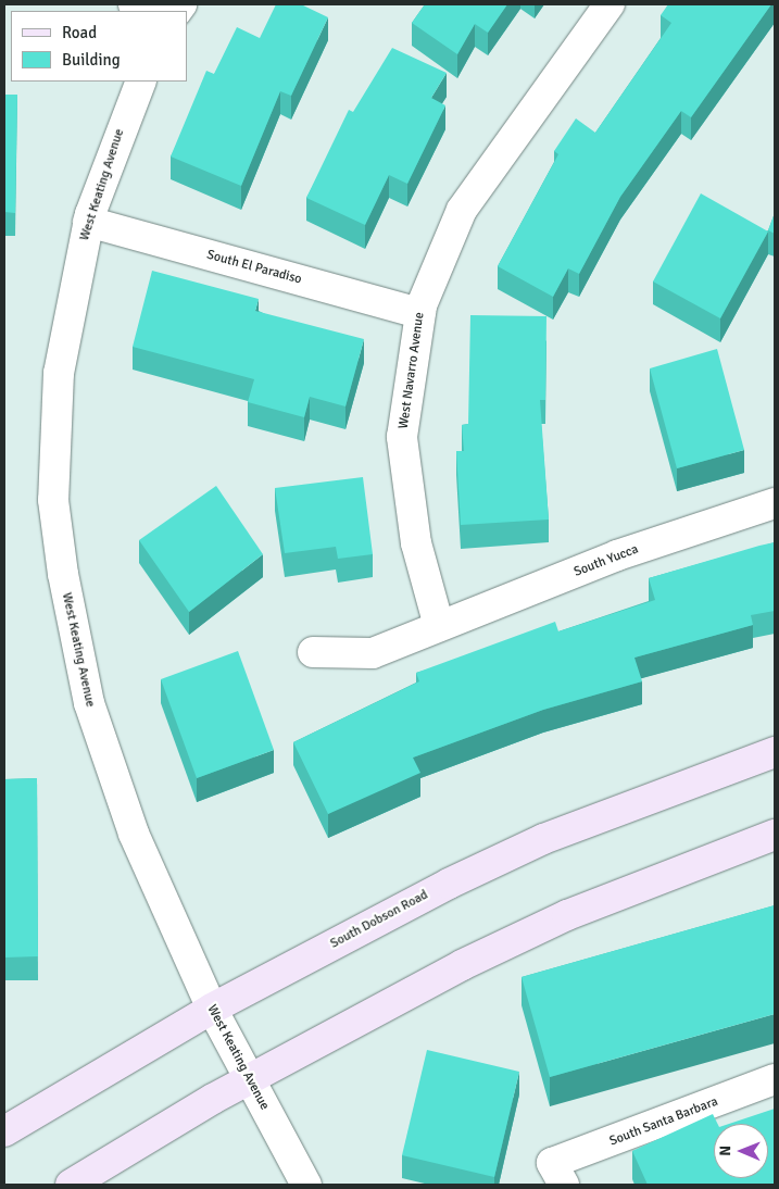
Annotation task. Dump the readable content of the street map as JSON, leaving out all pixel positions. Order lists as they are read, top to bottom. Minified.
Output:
{"streets":{"main road":["South Dobson Road"],"street":["West Keating Avenue","South El Paradiso","West Navarro Avenue","South Yucca","South Santa Barbara"]},"crossings":[["West Keating Avenue","South El Paradiso"],["West Keating Avenue","South Dobson Road"],["South El Paradiso","West Navarro Avenue"],["West Navarro Avenue","South Yucca"]],"legend":["Road","Building"],"north":"left"}
